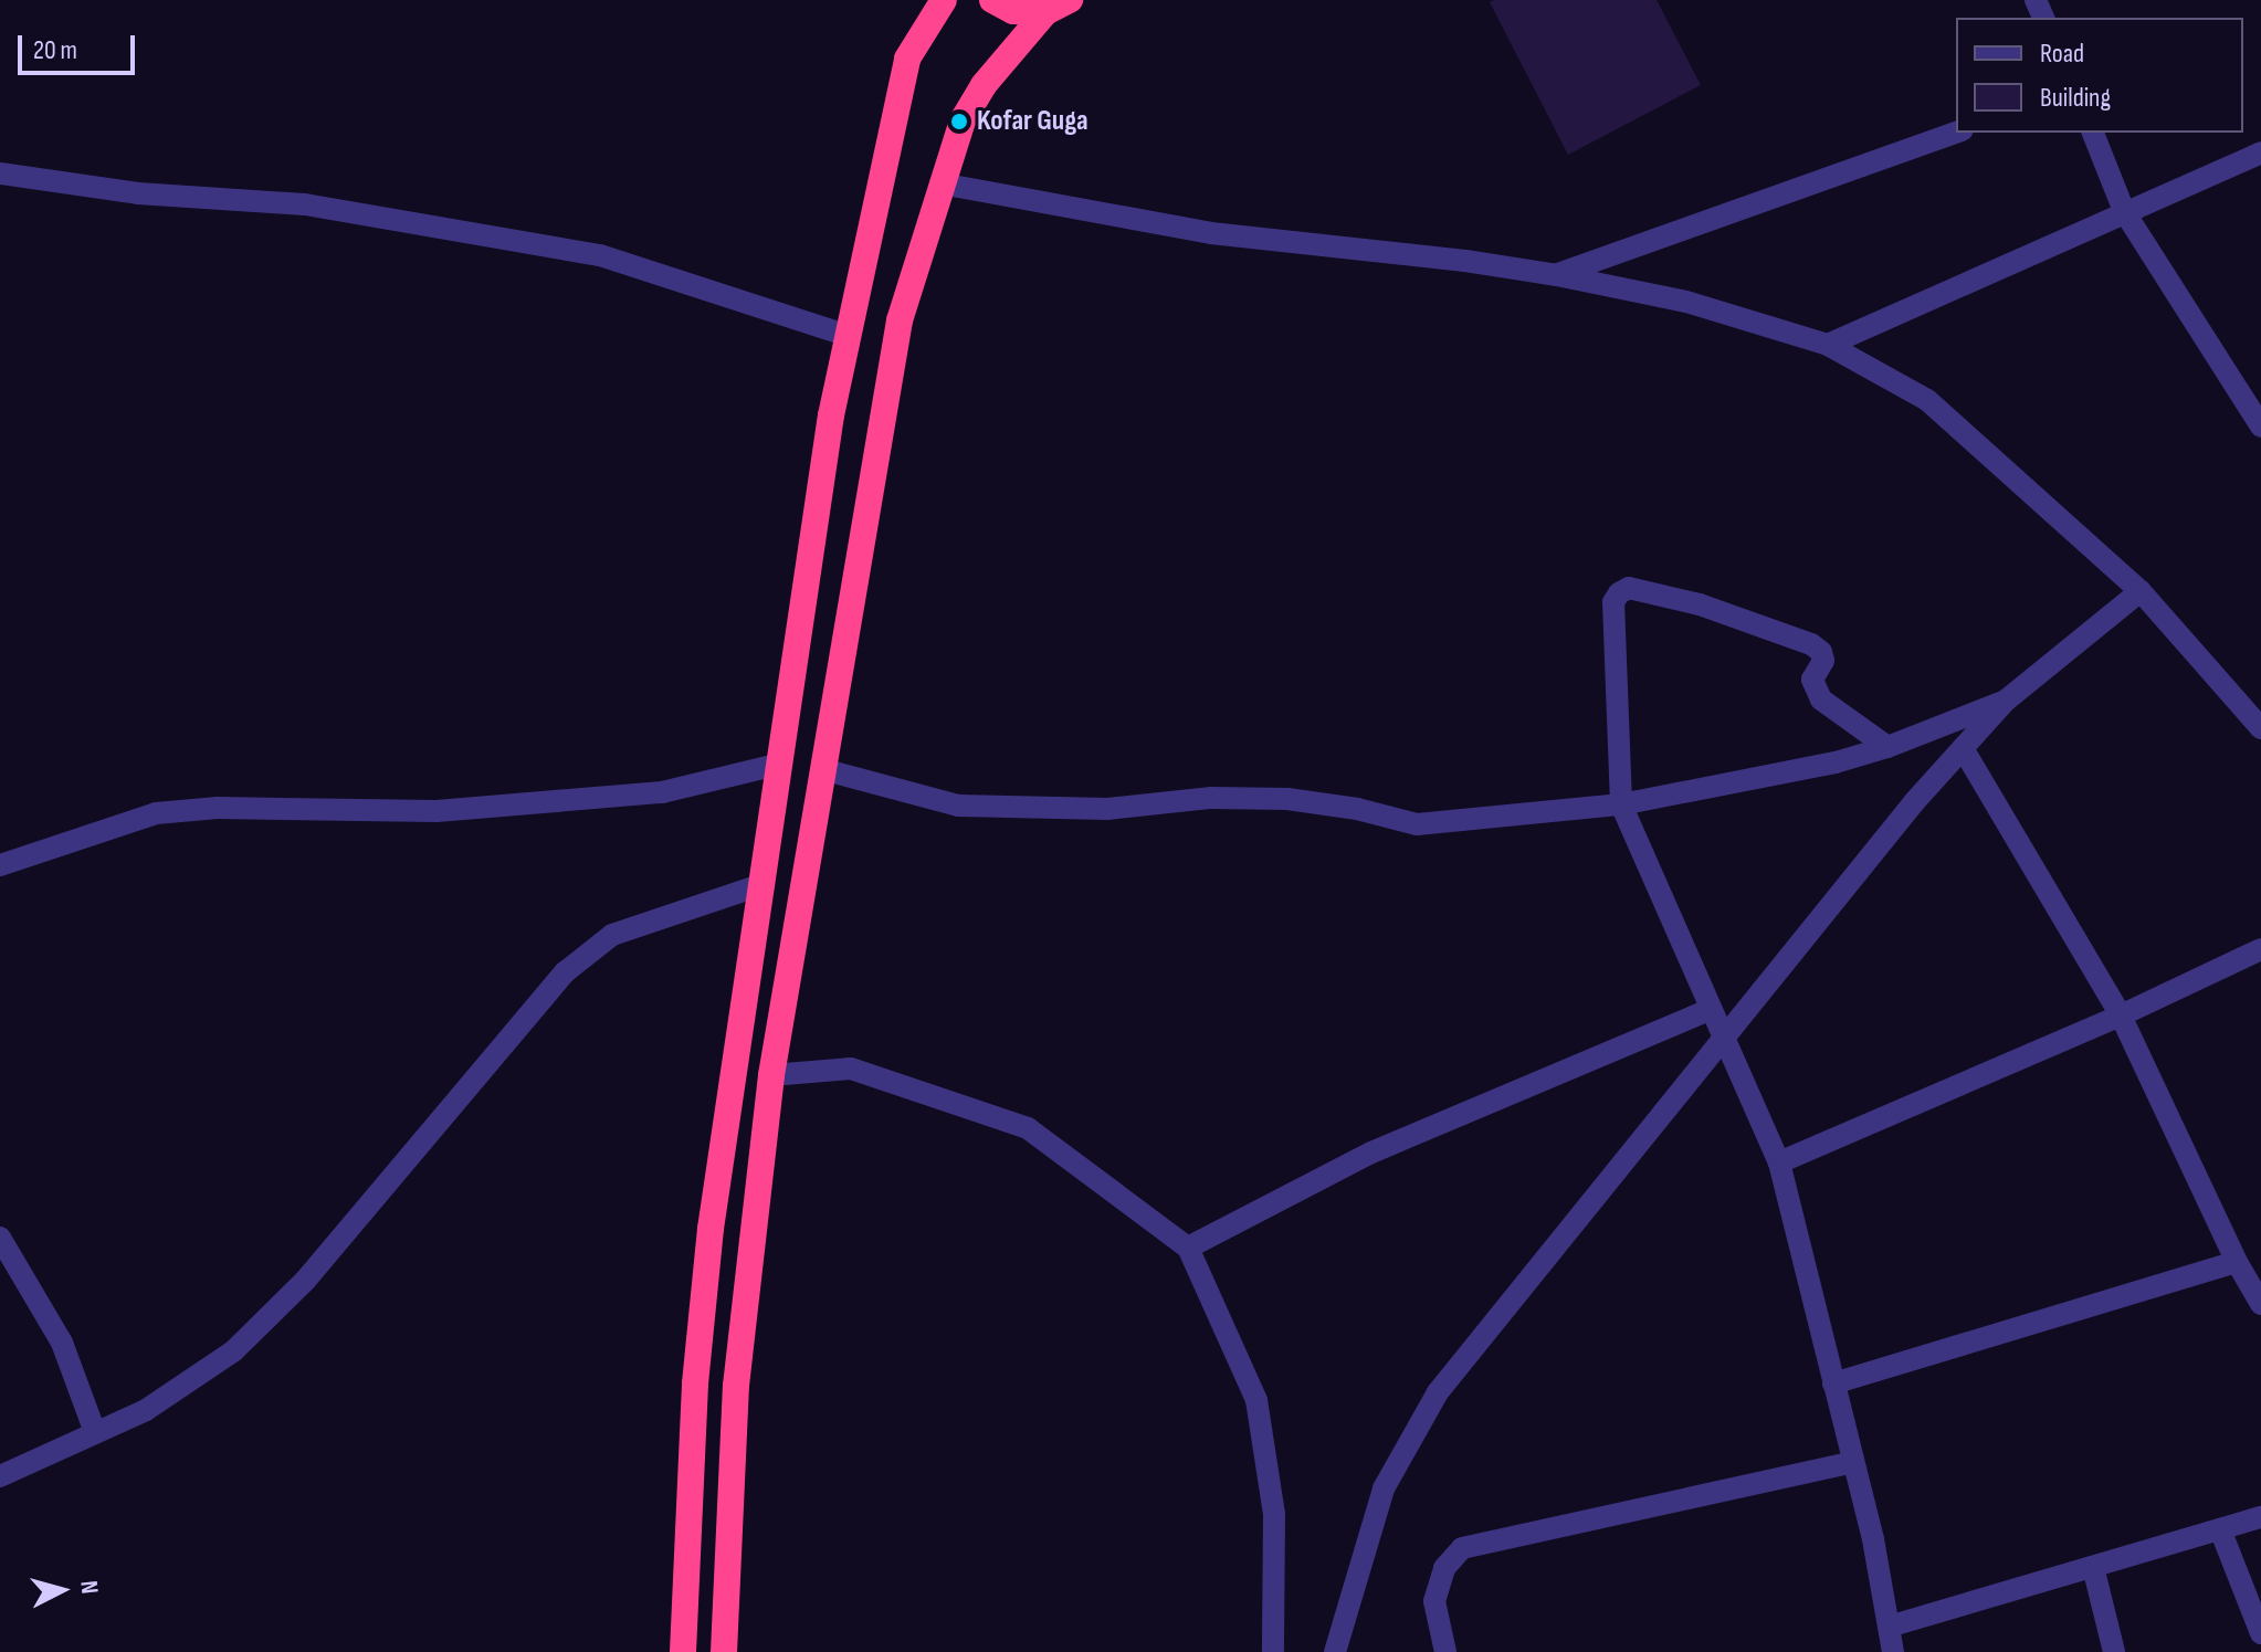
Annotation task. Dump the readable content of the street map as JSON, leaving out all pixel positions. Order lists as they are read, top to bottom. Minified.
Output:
{"places":["Kofar Guga"],"legend":["Road","Building"],"scale_bar":"20 m","north":"right"}
